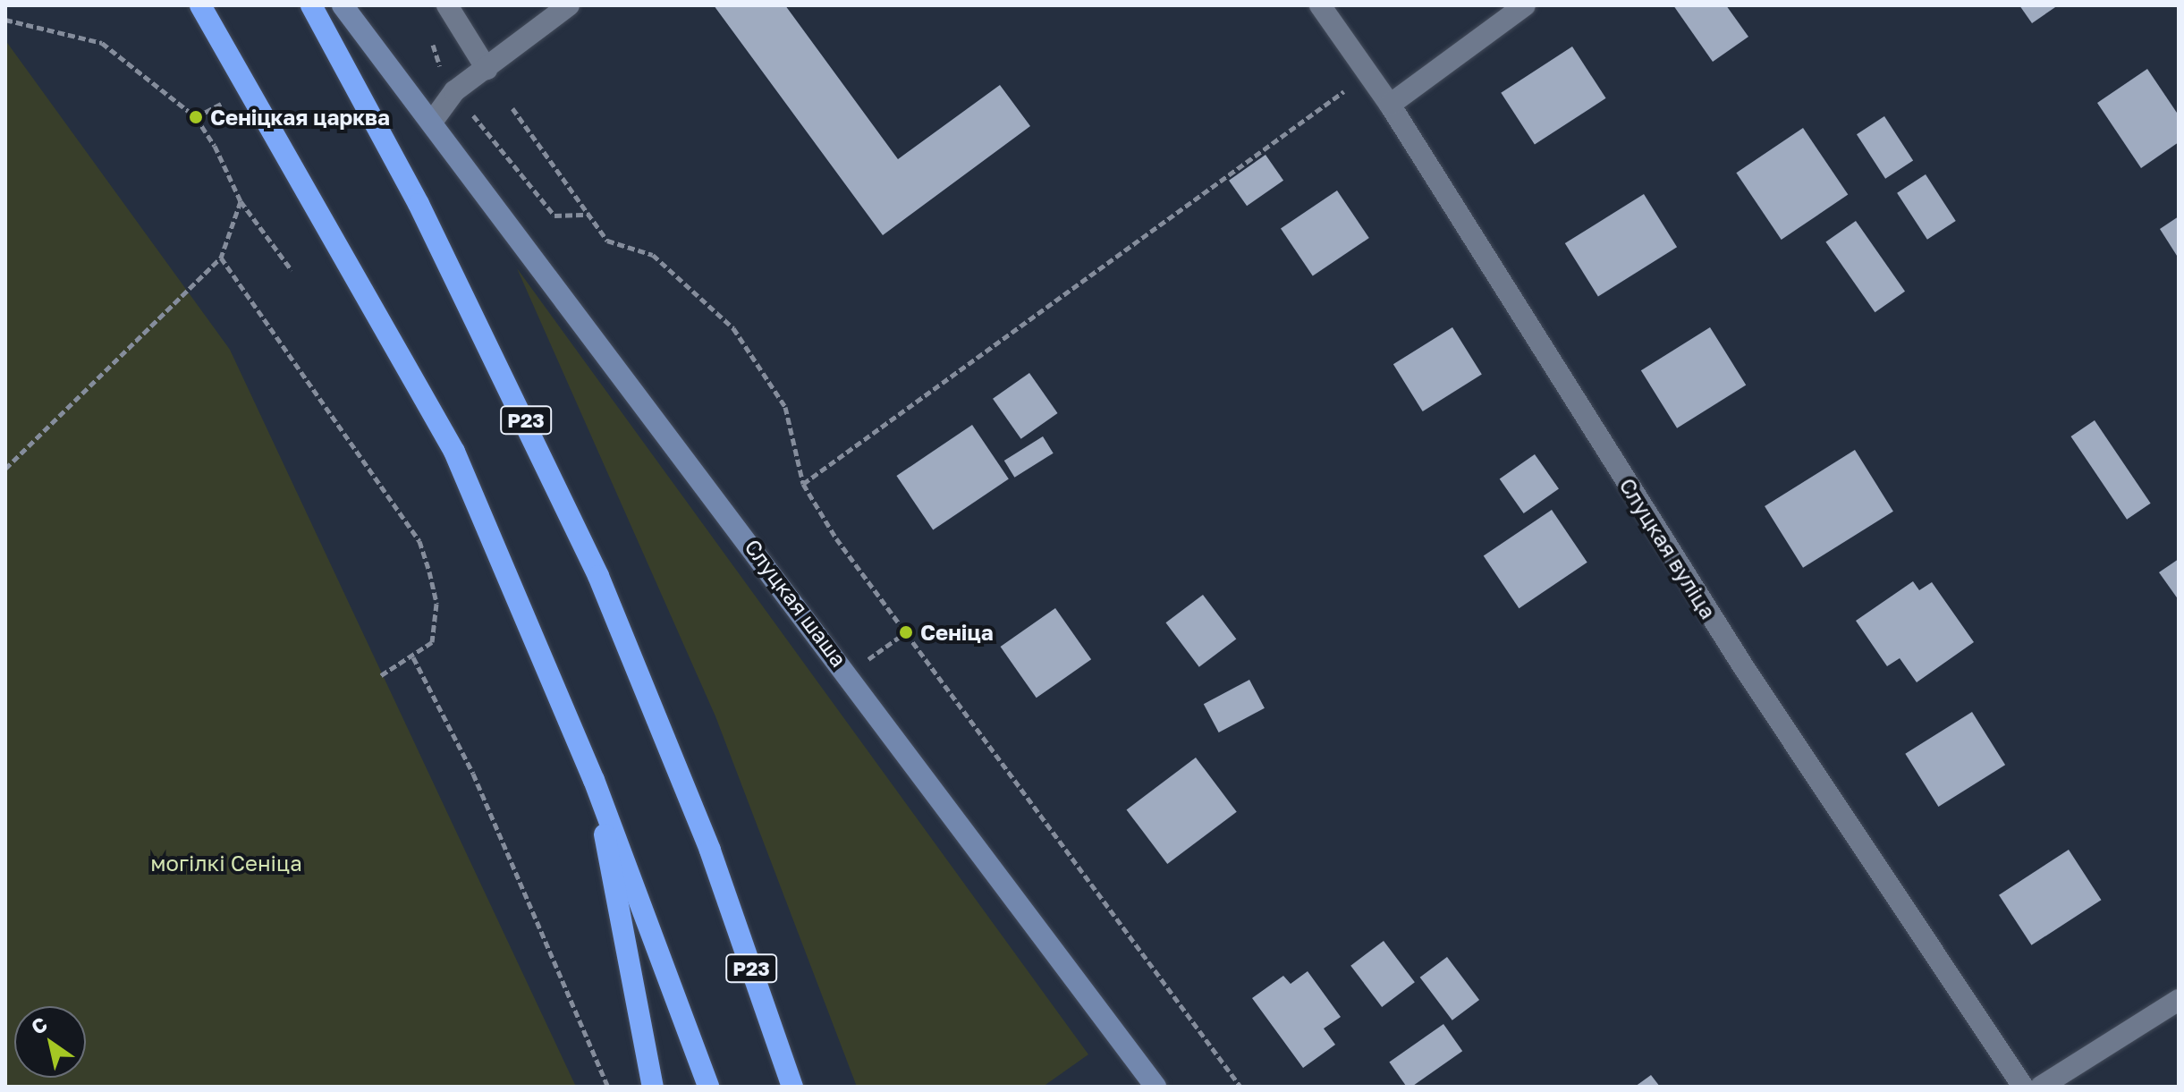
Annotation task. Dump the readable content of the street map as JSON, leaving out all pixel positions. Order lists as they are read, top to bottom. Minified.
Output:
{"streets":{"highway":["Р23"],"street":["Слуцкая вуліца","Слуцкая шаша"]},"parks":["могілкі Сеніца"],"places":["Сеніцкая царква","Сеніца"],"north":"top left"}
